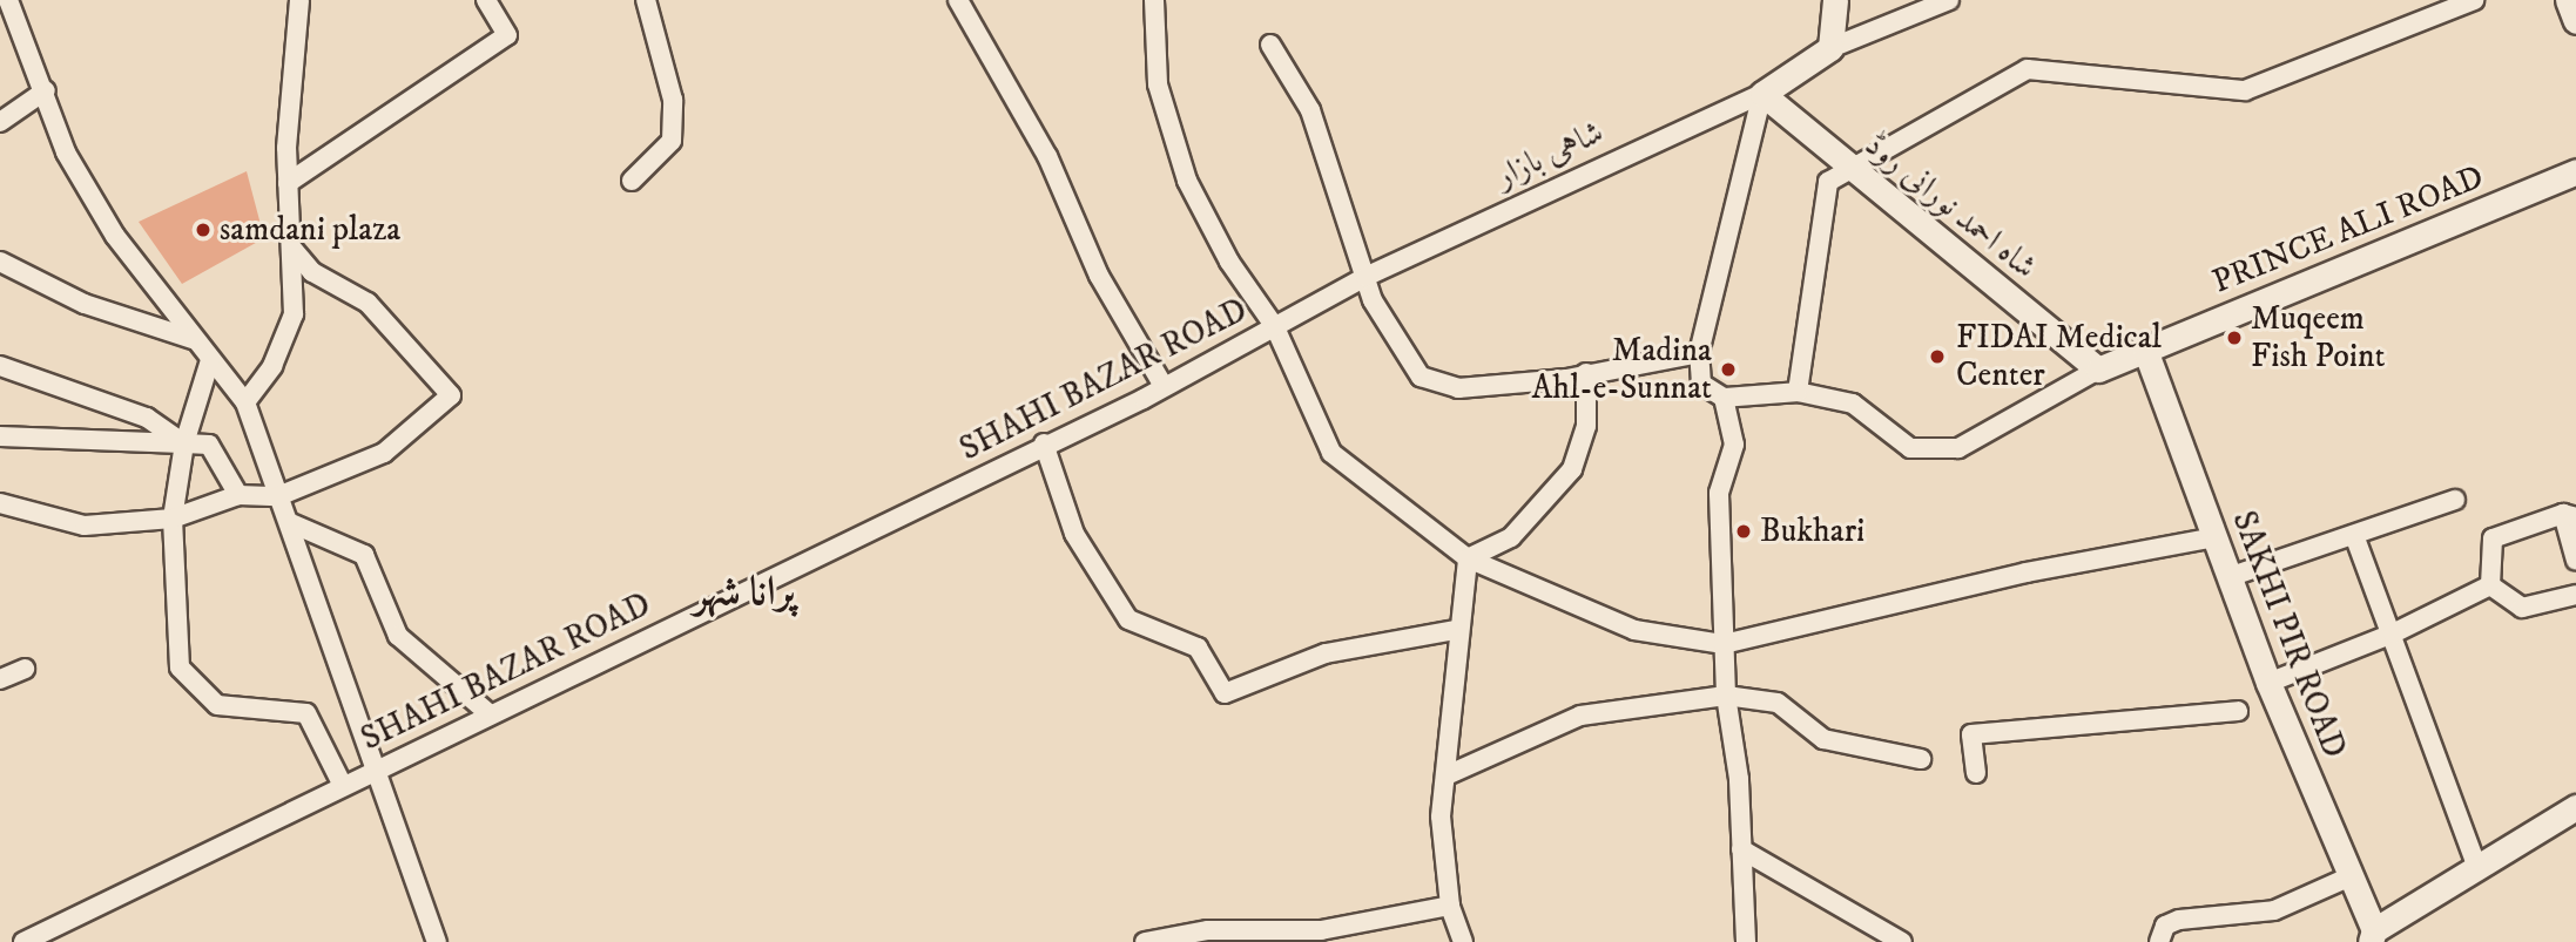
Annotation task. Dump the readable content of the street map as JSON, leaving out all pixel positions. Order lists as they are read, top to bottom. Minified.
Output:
{"streets":{"street":["شاہی بازار","شاہ احمد نورانی روڈ","PRINCE ALI ROAD","SHAHI BAZAR ROAD","SAKHI PIR ROAD"]},"crossings":[["شاہی بازار","شاہ احمد نورانی روڈ"],["شاہی بازار","SHAHI BAZAR ROAD"],["شاہ احمد نورانی روڈ","PRINCE ALI ROAD"],["PRINCE ALI ROAD","SAKHI PIR ROAD"]],"districts":["پرانا شہر"],"places":["samdani plaza","Muqeem Fish Point","FIDAI Medical Center","Madina Ahl-e-Sunnat","Bukhari"]}
